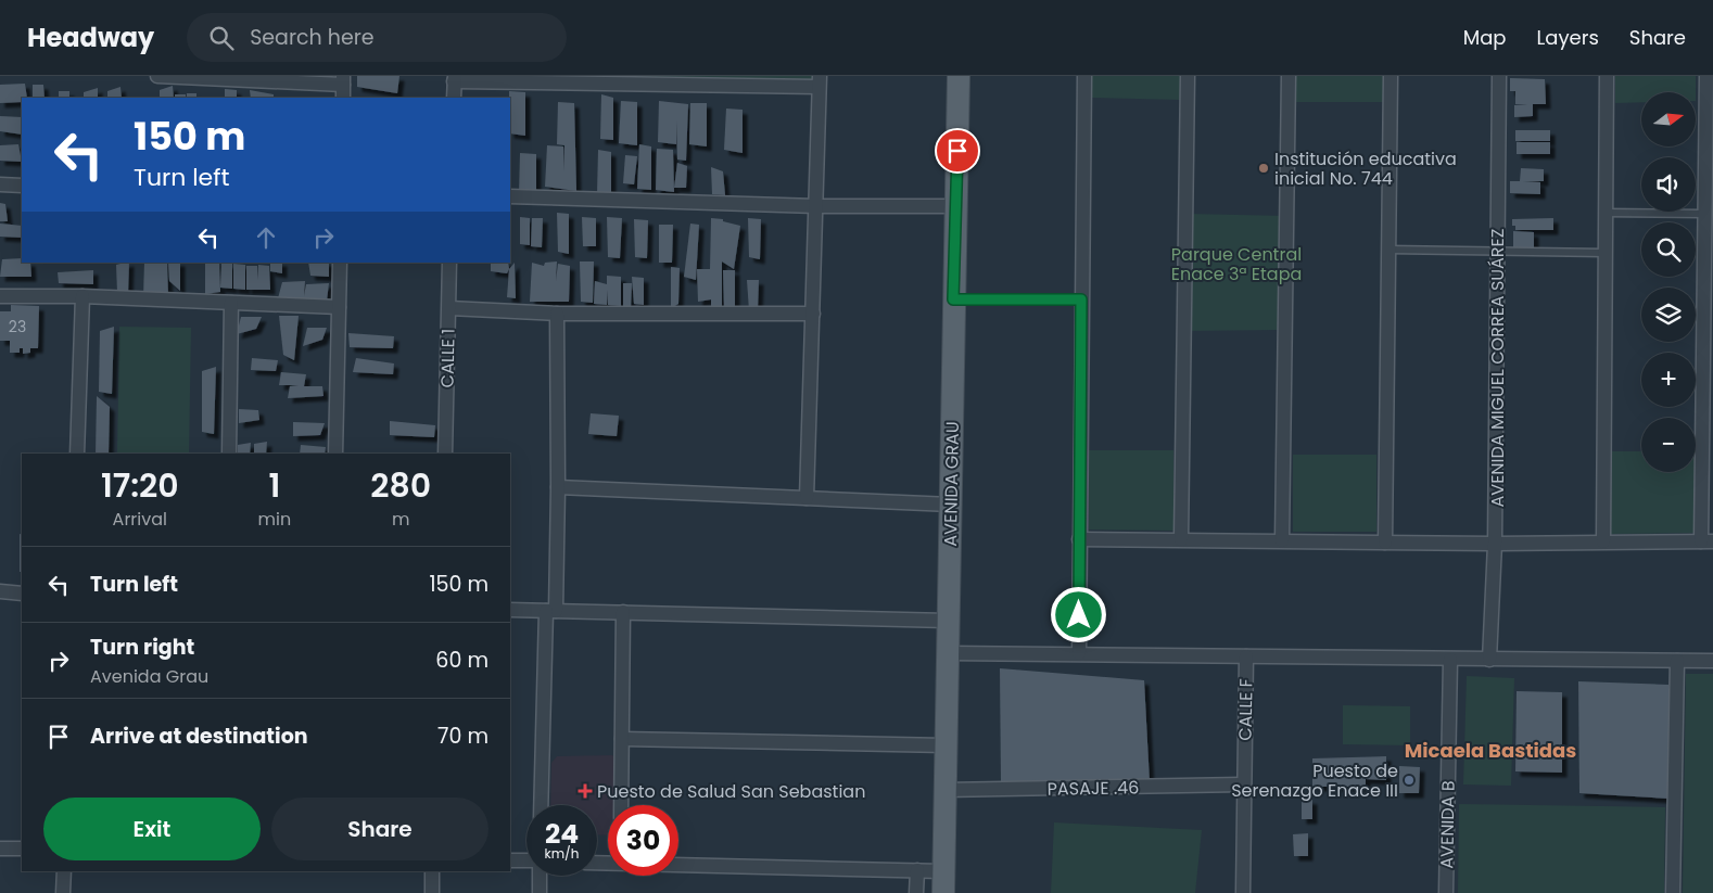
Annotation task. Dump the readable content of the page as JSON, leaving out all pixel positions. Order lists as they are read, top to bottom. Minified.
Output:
{"streets":{"main road":["AVENIDA GRAU"],"street":["CALLE 1","AVENIDA MIGUEL CORREA SUÁREZ","CALLE F","PASAJE .46","AVENIDA B"]},"crossings":[["AVENIDA GRAU","PASAJE .46"],["CALLE F","PASAJE .46"]],"districts":["Micaela Bastidas"],"parks":["Parque Central Enace 3ª Etapa"],"places":{"other":["Institución educativa inicial No. 744","Puesto de Serenazgo Enace III"],"health":["Puesto de Salud San Sebastian"]},"house_numbers":["23"],"north":"right","page":{"header":"Headway","search":"Search here","nav":["Map","Layers","Share"],"map_buttons":["+","−"],"turn":["150 m","Turn left"],"eta":["17:20","Arrival","1","min","280","m"],"list":[{"name":"Turn left","value":"150 m"},{"name":"Turn right","note":"Avenida Grau","value":"60 m"},{"name":"Arrive at destination","value":"70 m"}],"buttons":["Exit","Share"],"speed":"24 km/h","limit":"30"}}
